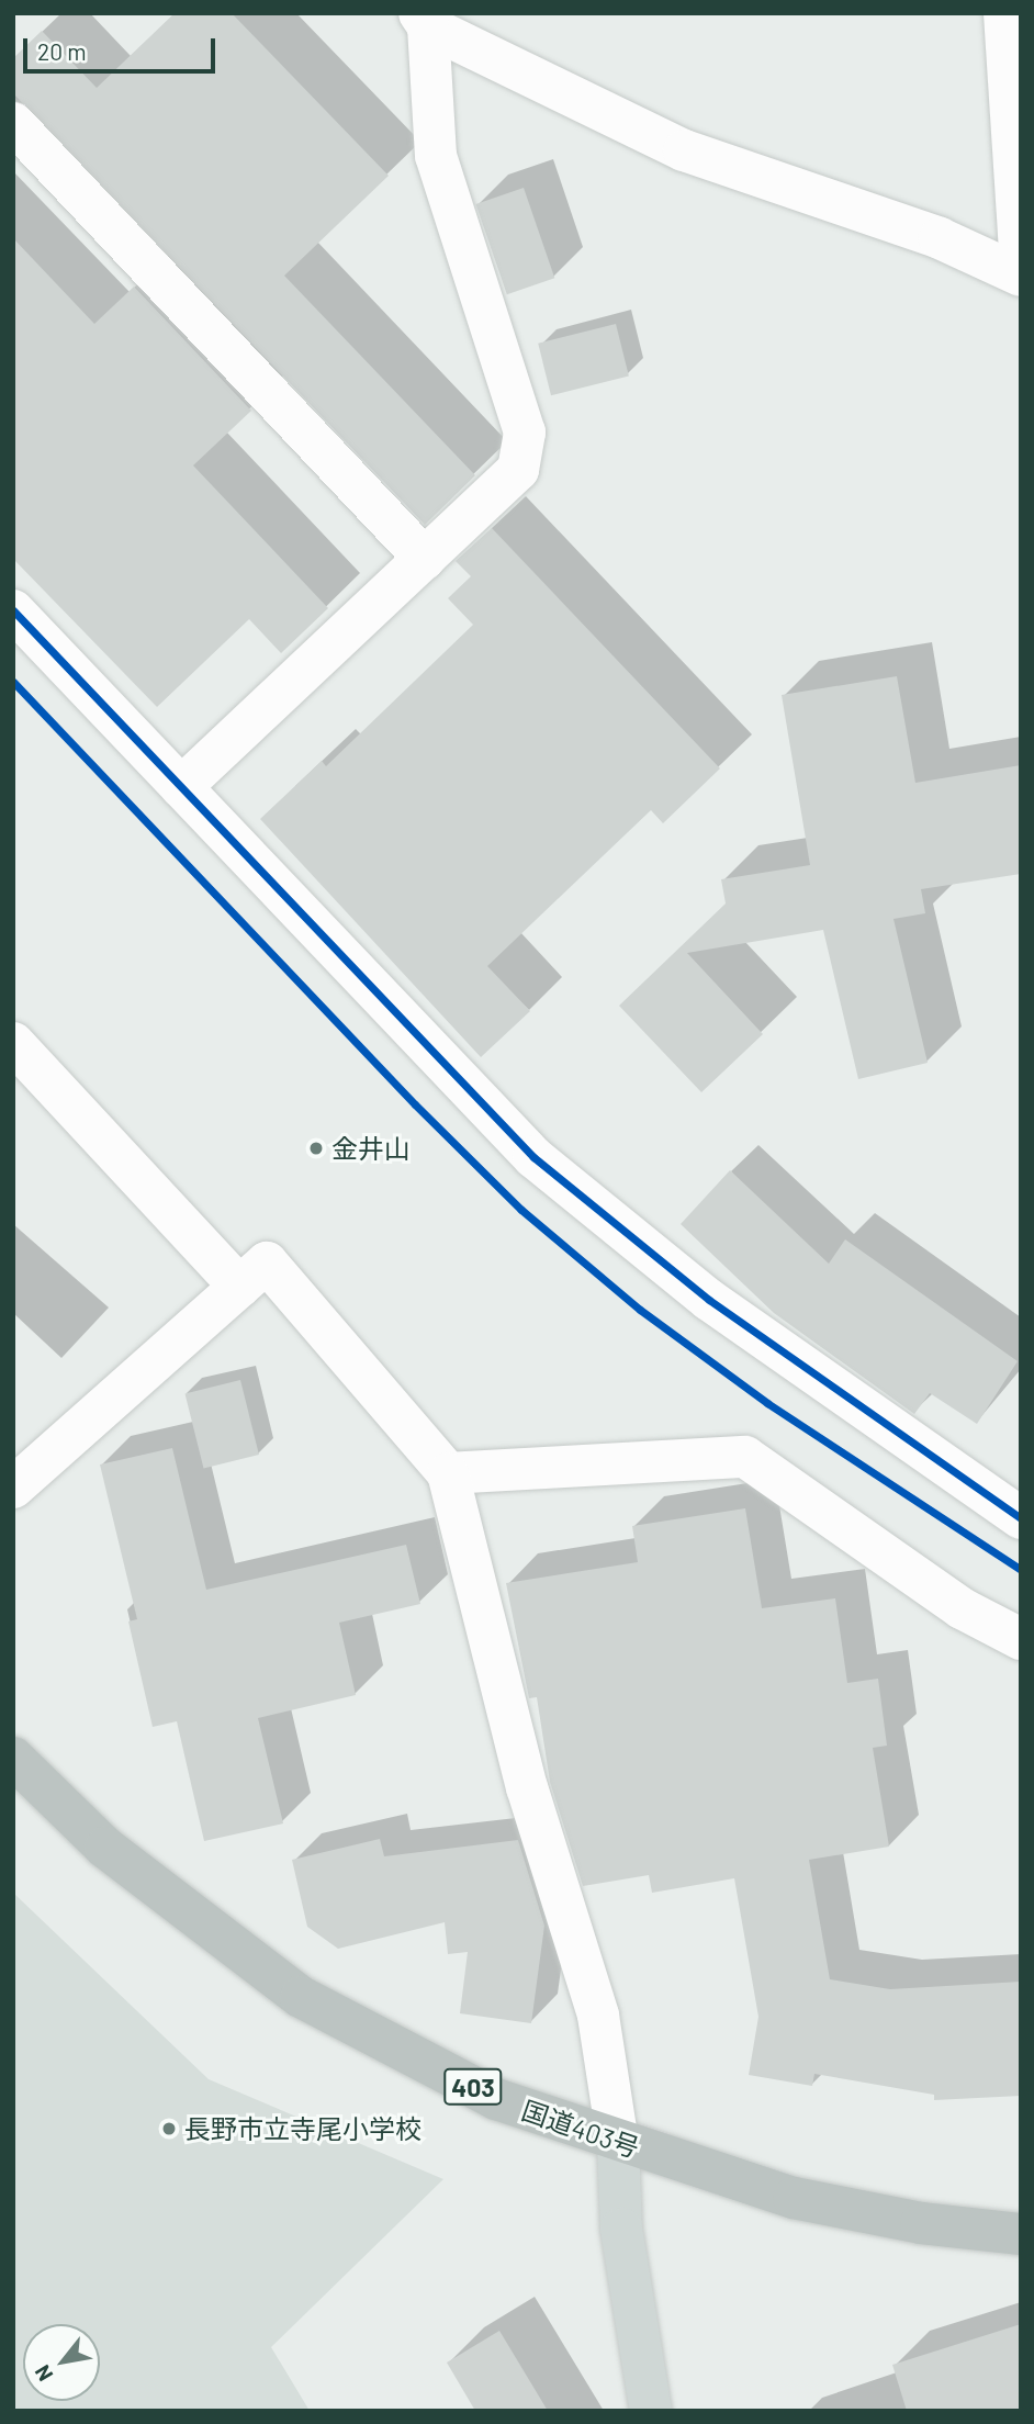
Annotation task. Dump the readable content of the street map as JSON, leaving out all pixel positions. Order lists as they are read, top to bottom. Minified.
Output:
{"streets":{"highway":["403","国道403号"]},"places":["金井山","長野市立寺尾小学校"],"scale_bar":"20 m","north":"bottom left"}
